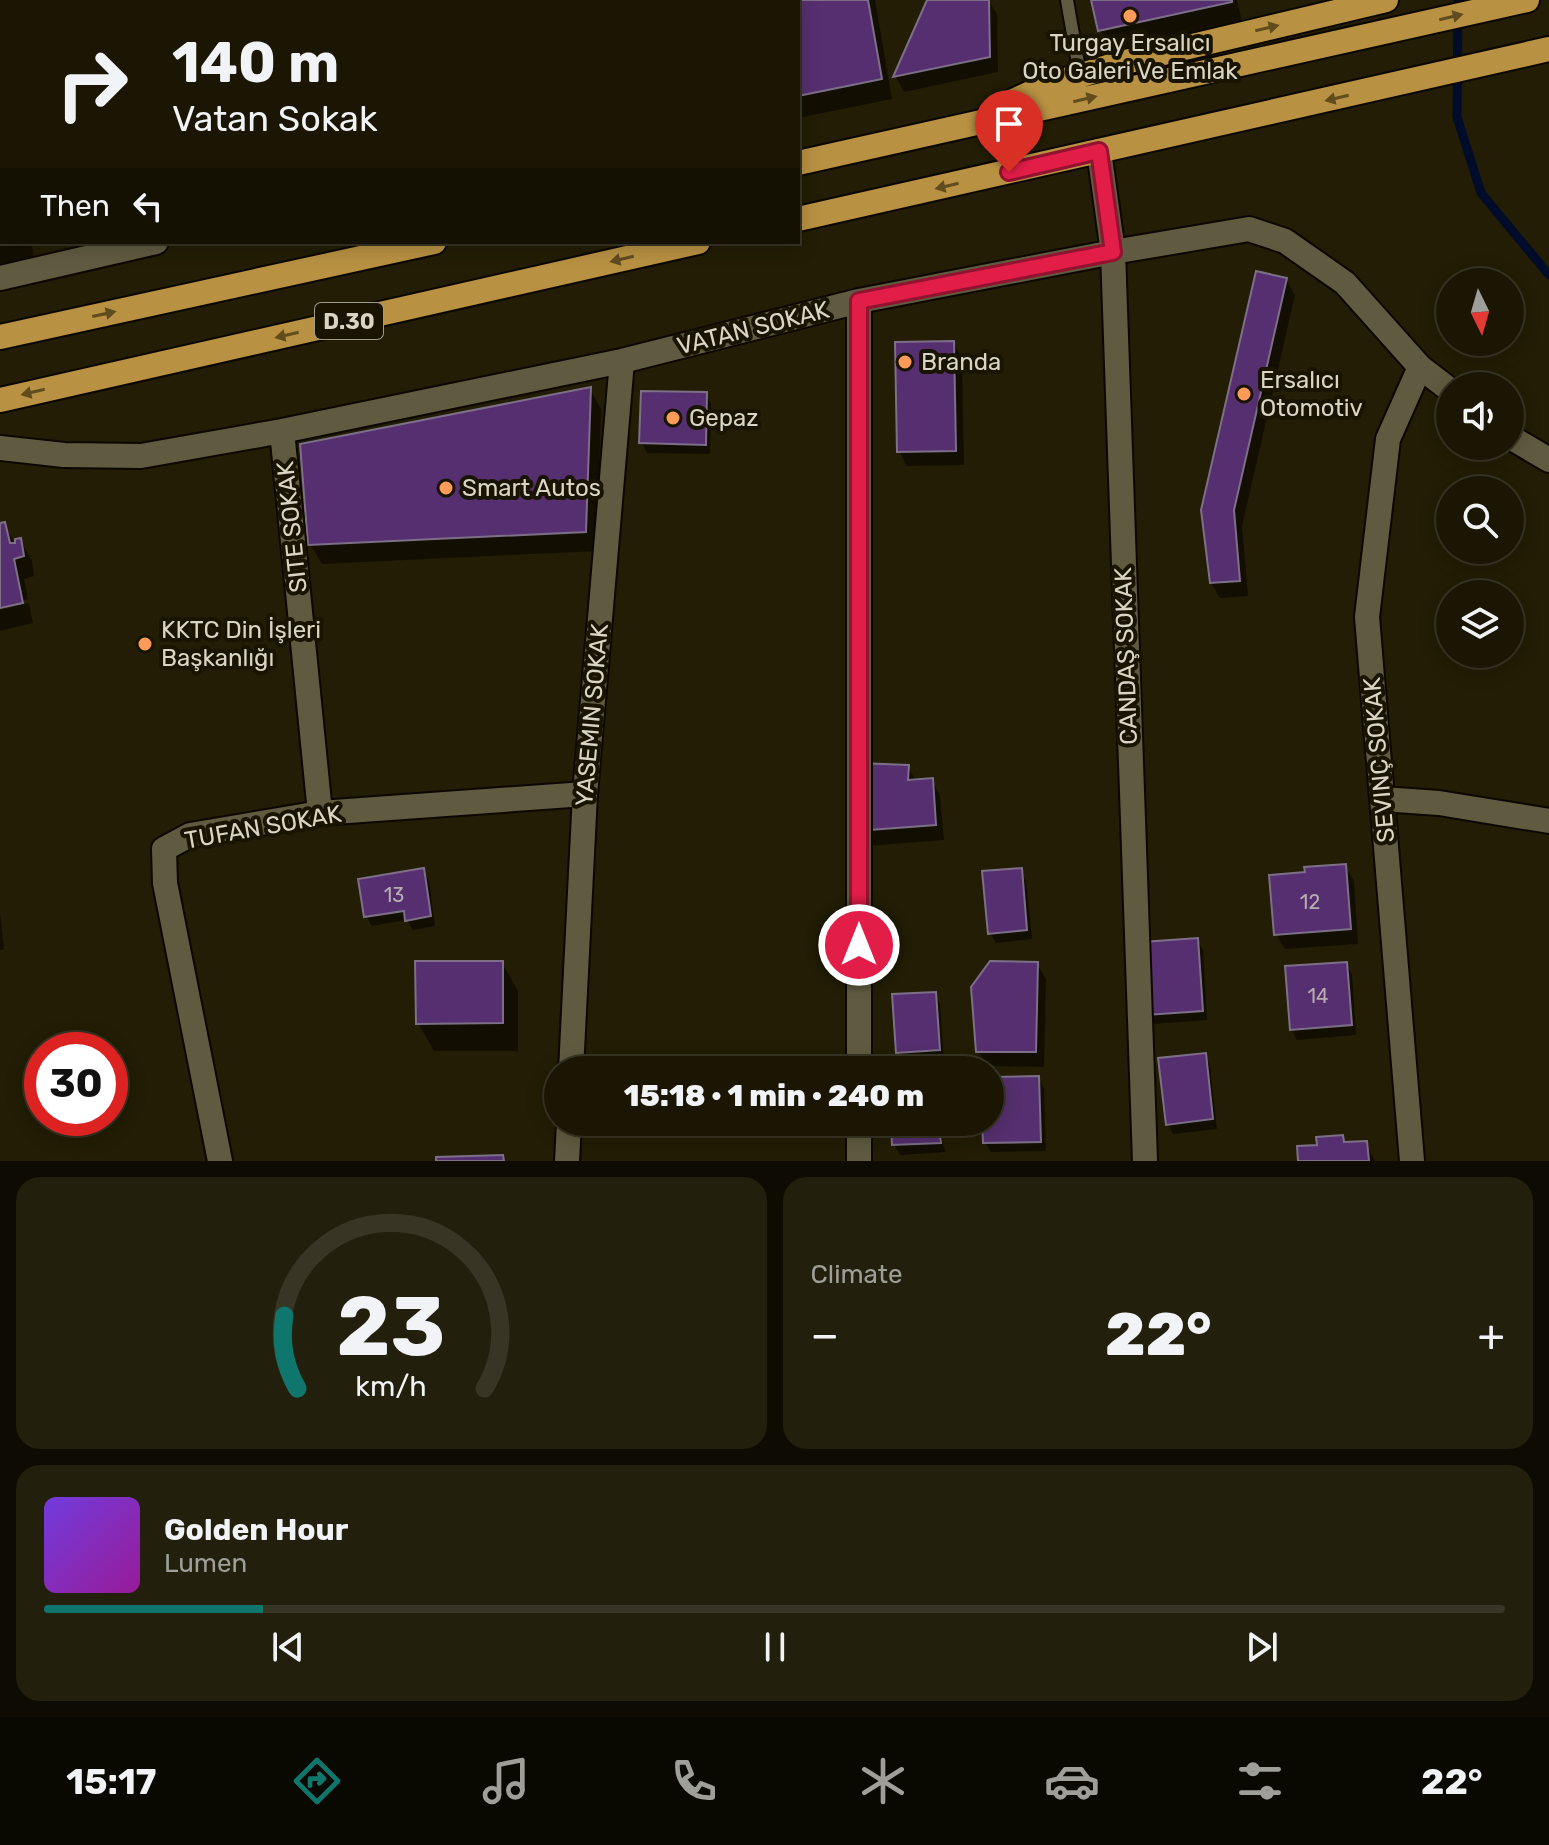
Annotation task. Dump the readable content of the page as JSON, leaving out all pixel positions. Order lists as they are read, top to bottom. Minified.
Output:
{"streets":{"highway":["D.30"],"street":["VATAN SOKAK","SITE SOKAK","CANDAŞ SOKAK","YASEMIN SOKAK","SEVINÇ SOKAK","TUFAN SOKAK"]},"crossings":[["VATAN SOKAK","SITE SOKAK"],["VATAN SOKAK","CANDAŞ SOKAK"],["VATAN SOKAK","YASEMIN SOKAK"],["VATAN SOKAK","SEVINÇ SOKAK"],["SITE SOKAK","TUFAN SOKAK"],["YASEMIN SOKAK","TUFAN SOKAK"]],"places":["Turgay Ersalıcı Oto Galeri Ve Emlak","Branda","Ersalıcı Otomotiv","Gepaz","Smart Autos","KKTC Din İşleri Başkanlığı"],"house_numbers":["13","12","14"],"north":"bottom","page":{"turn":["140 m","Vatan Sokak"],"then":"Then","limit":"30","trip":"15:18 · 1 min · 240 m","tile":"Climate","heat":["−","22°","+"],"song":["Golden Hour","Lumen"],"tabs":["15:17","22°"],"gauge":["23","km/h"]}}
